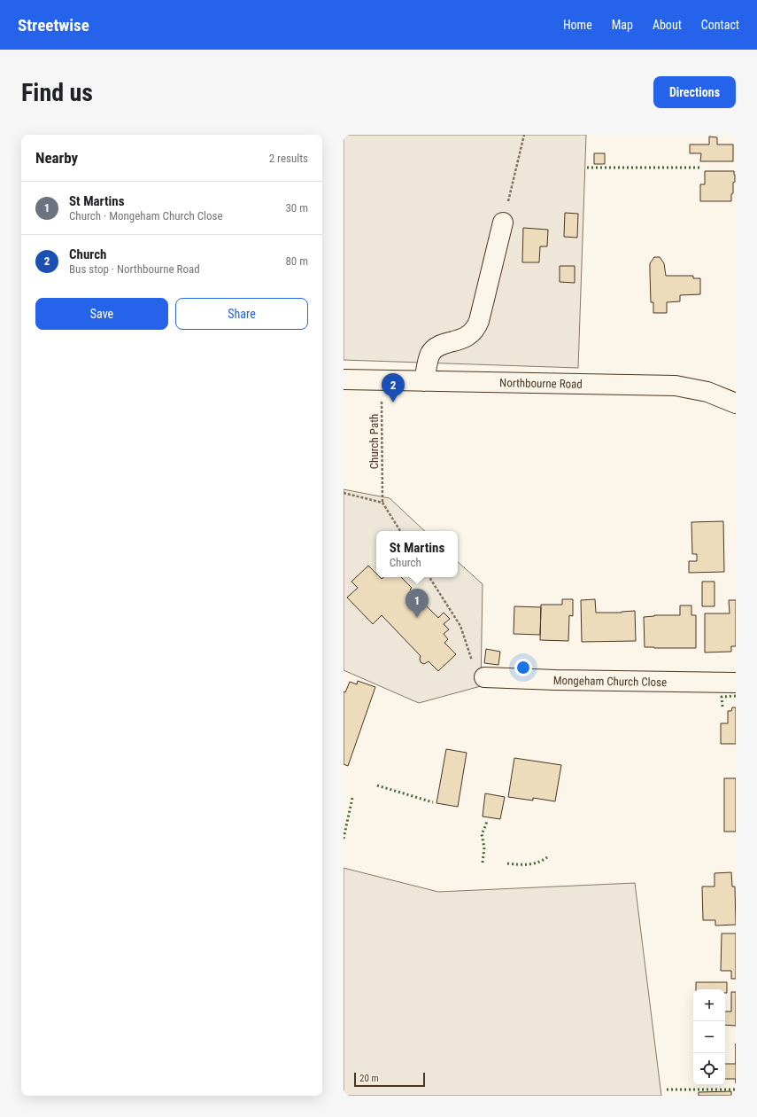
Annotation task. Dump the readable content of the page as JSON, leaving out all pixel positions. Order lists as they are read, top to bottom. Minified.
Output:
{"streets":{"street":["Northbourne Road","Mongeham Church Close"],"path":["Church Path"]},"crossings":[["Northbourne Road","Church Path"]],"scale_bar":"20 m","page":{"header":"Streetwise","nav":["Home","Map","About","Contact"],"buttons":["Directions",["Save","Share"]],"title":"Find us","heading":["Nearby","2 results"],"list":[{"mark":"1","name":"St Martins","note":"Church · Mongeham Church Close","value":"30 m"},{"mark":"2","name":"Church","note":"Bus stop · Northbourne Road","value":"80 m"}],"pins":["2","1"],"popup":["St Martins","Church"],"map_buttons":["+","−"],"scale":"20 m"}}
